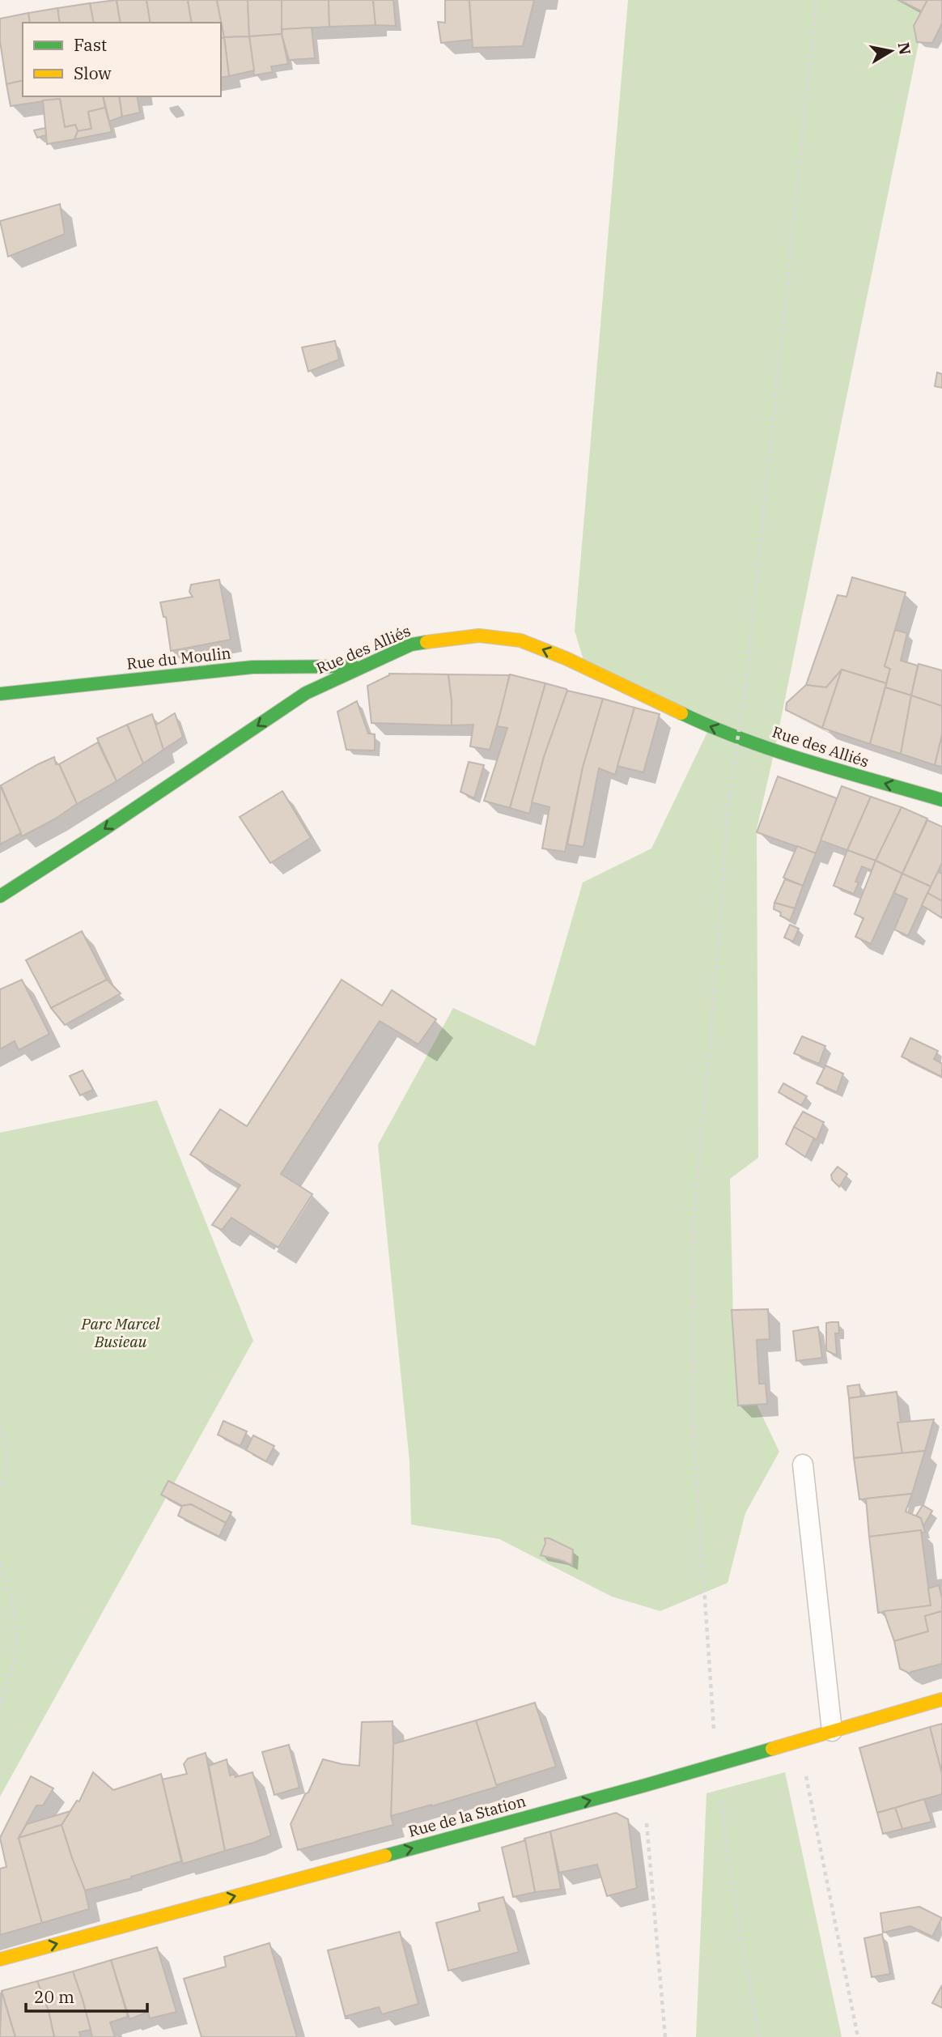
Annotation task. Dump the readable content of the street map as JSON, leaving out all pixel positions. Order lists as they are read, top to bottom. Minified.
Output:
{"streets":{"street":["Rue des Alliés","Rue du Moulin","Rue de la Station"]},"crossings":[["Rue des Alliés","Rue du Moulin"]],"one_way":["Rue des Alliés","Rue de la Station"],"parks":["Parc Marcel Busieau"],"legend":["Fast","Slow"],"scale_bar":"20 m","north":"right"}
